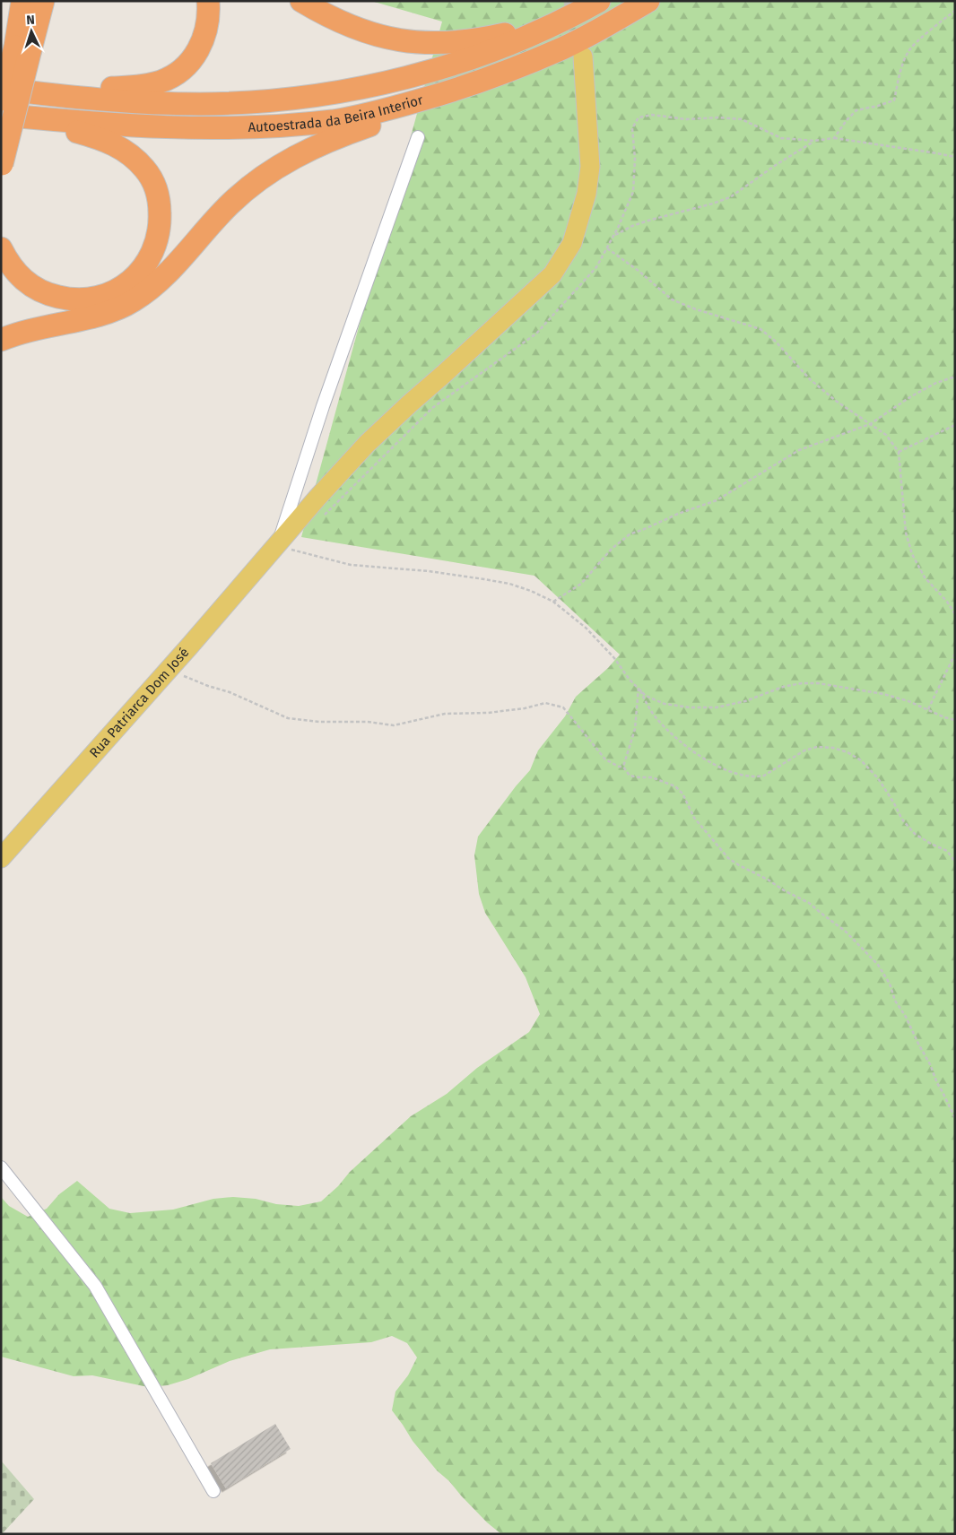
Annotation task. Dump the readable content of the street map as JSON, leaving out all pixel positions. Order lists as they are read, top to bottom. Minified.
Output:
{"streets":{"highway":["Autoestrada da Beira Interior"],"main road":["Rua Patriarca Dom José"]},"north":"top"}
